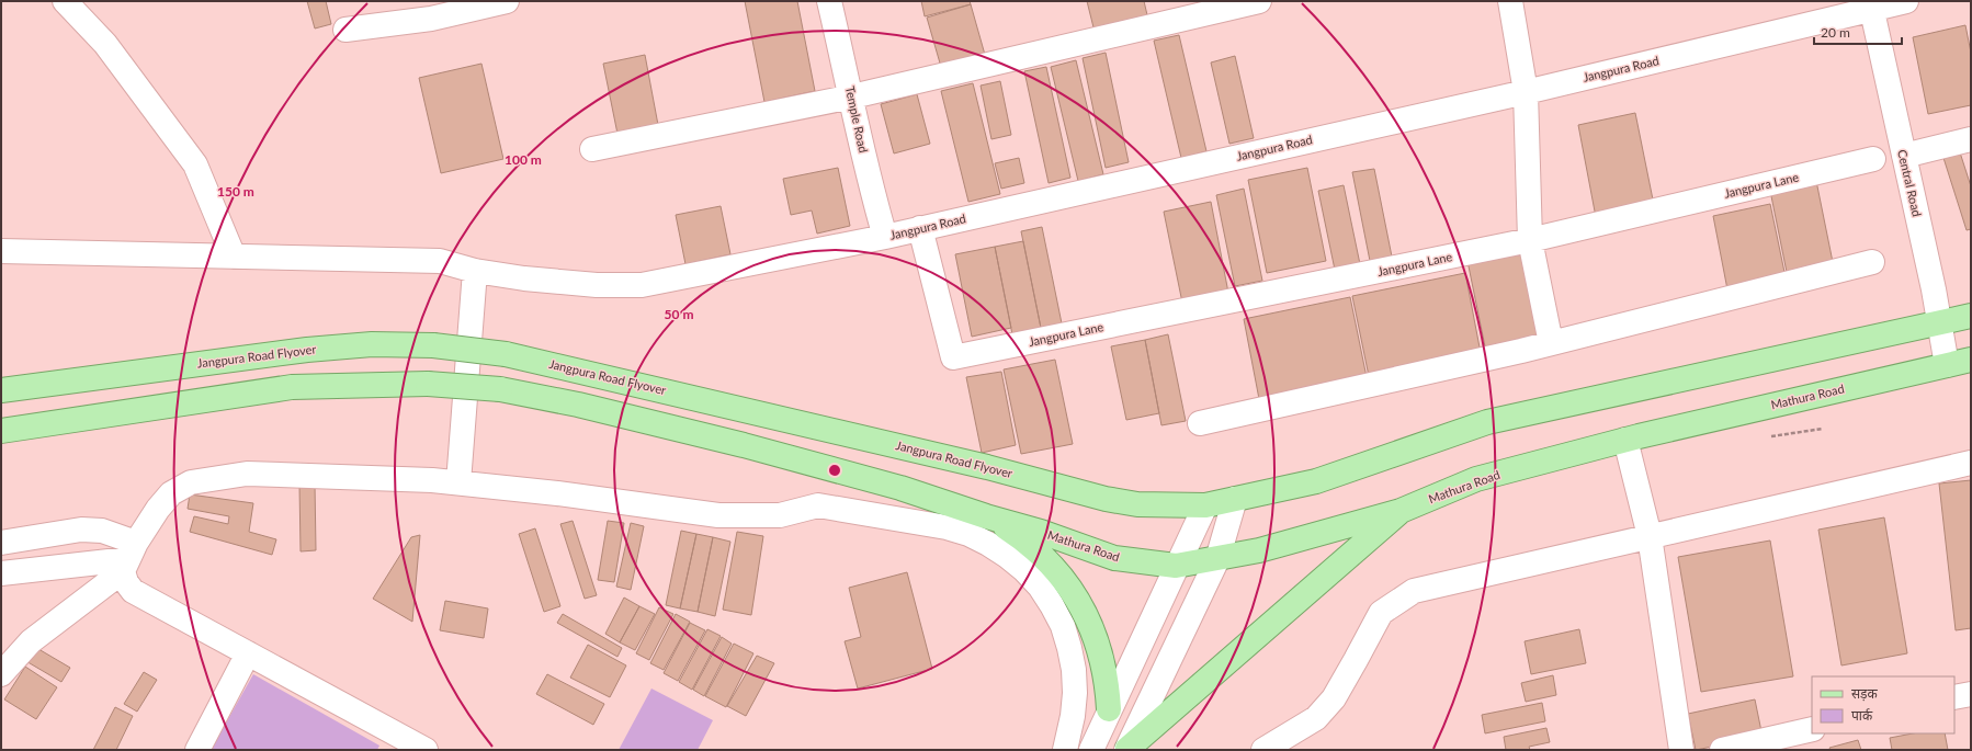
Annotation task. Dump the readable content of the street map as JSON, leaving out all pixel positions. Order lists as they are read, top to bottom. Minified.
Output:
{"streets":{"main road":["Jangpura Road Flyover","Mathura Road"],"street":["Jangpura Road","Temple Road","Central Road","Jangpura Lane"]},"crossings":[["Jangpura Road","Temple Road"],["Jangpura Road","Central Road"],["Jangpura Road","Jangpura Lane"],["Central Road","Mathura Road"]],"legend":["सड़क","पार्क"],"scale_bar":"20 m","rings":["100 m","150 m","50 m"]}
